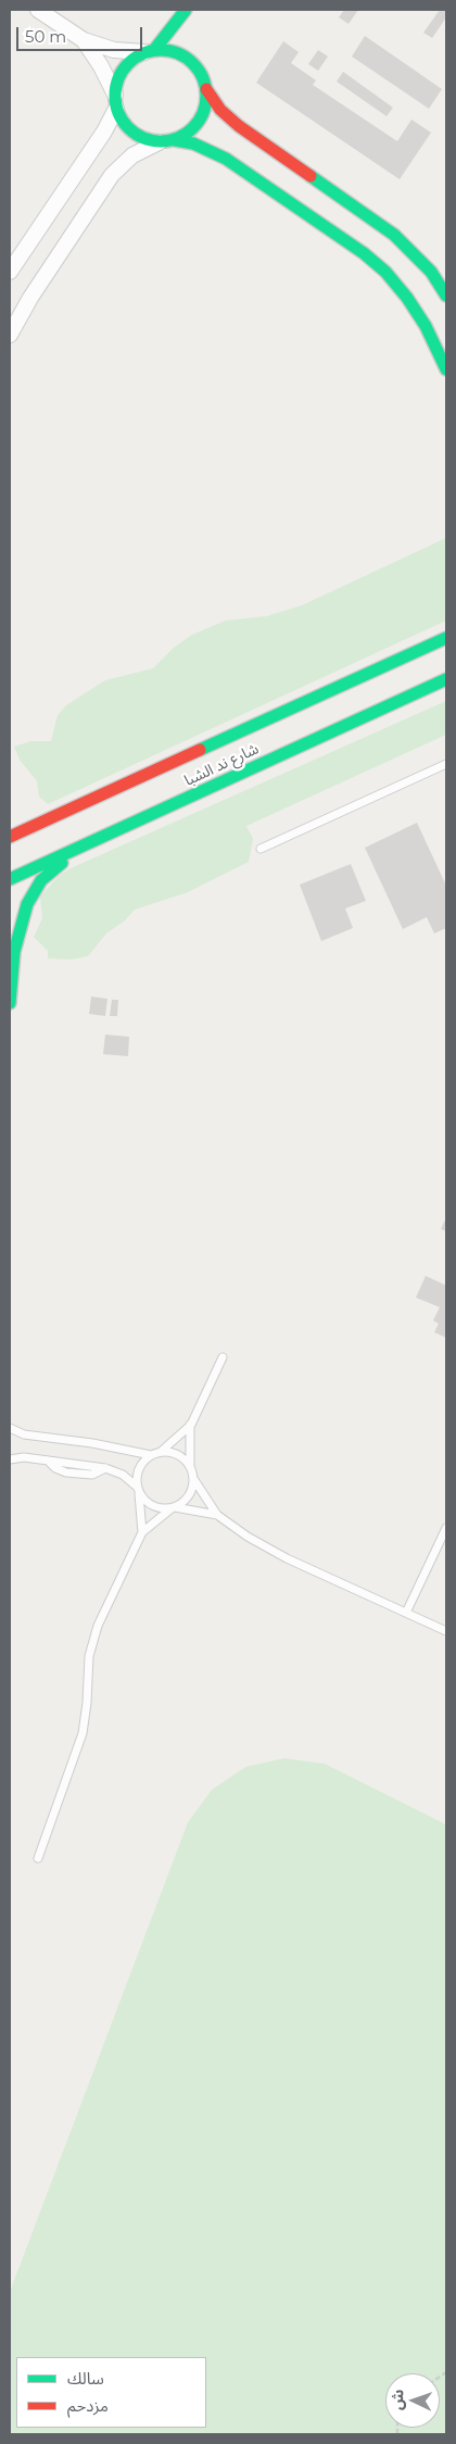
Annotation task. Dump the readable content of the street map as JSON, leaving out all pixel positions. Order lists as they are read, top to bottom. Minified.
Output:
{"streets":{"street":["شارع ند الشبا"]},"legend":["سالك","مزدحم"],"scale_bar":"50 m","north":"left"}
